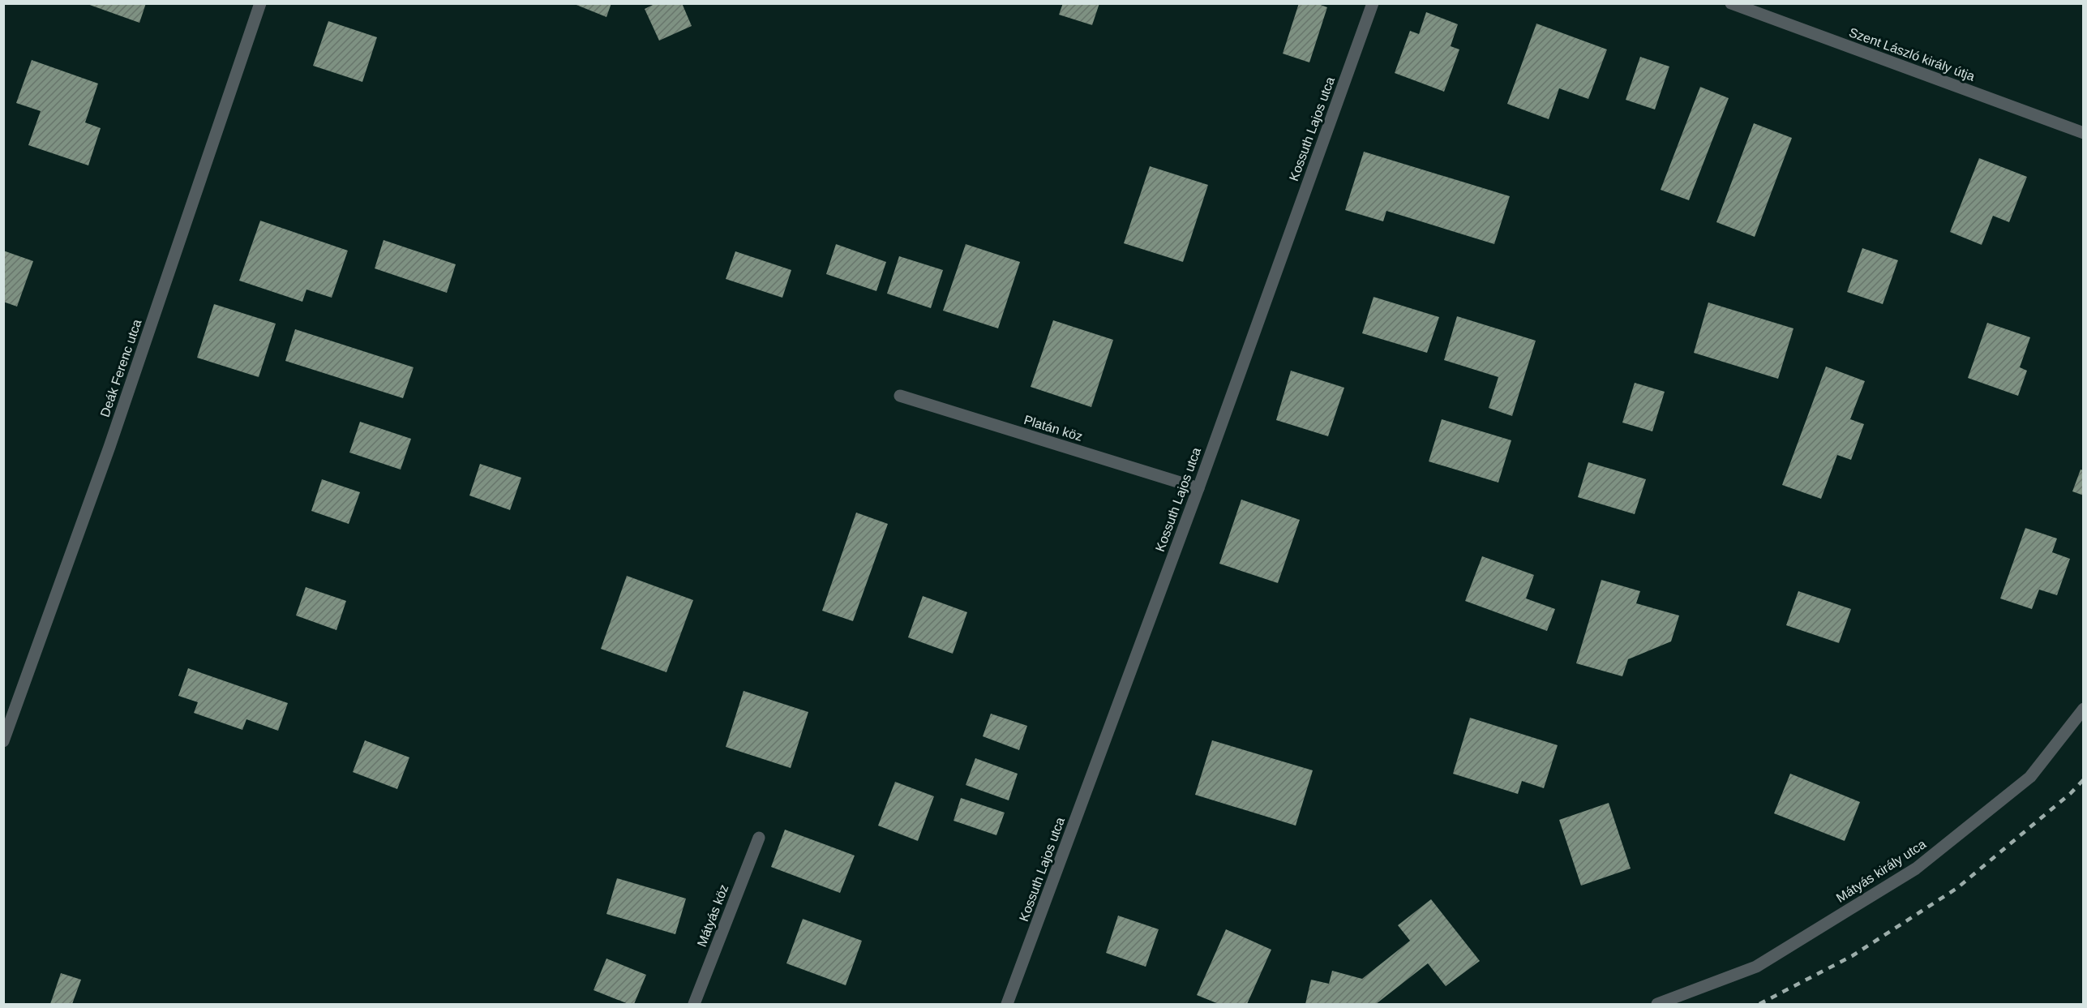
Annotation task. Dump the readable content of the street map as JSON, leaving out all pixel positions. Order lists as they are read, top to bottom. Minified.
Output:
{"streets":{"street":["Szent László király útja","Kossuth Lajos utca","Deák Ferenc utca","Platán köz","Mátyás király utca","Mátyás köz"]},"crossings":[["Kossuth Lajos utca","Platán köz"]]}
